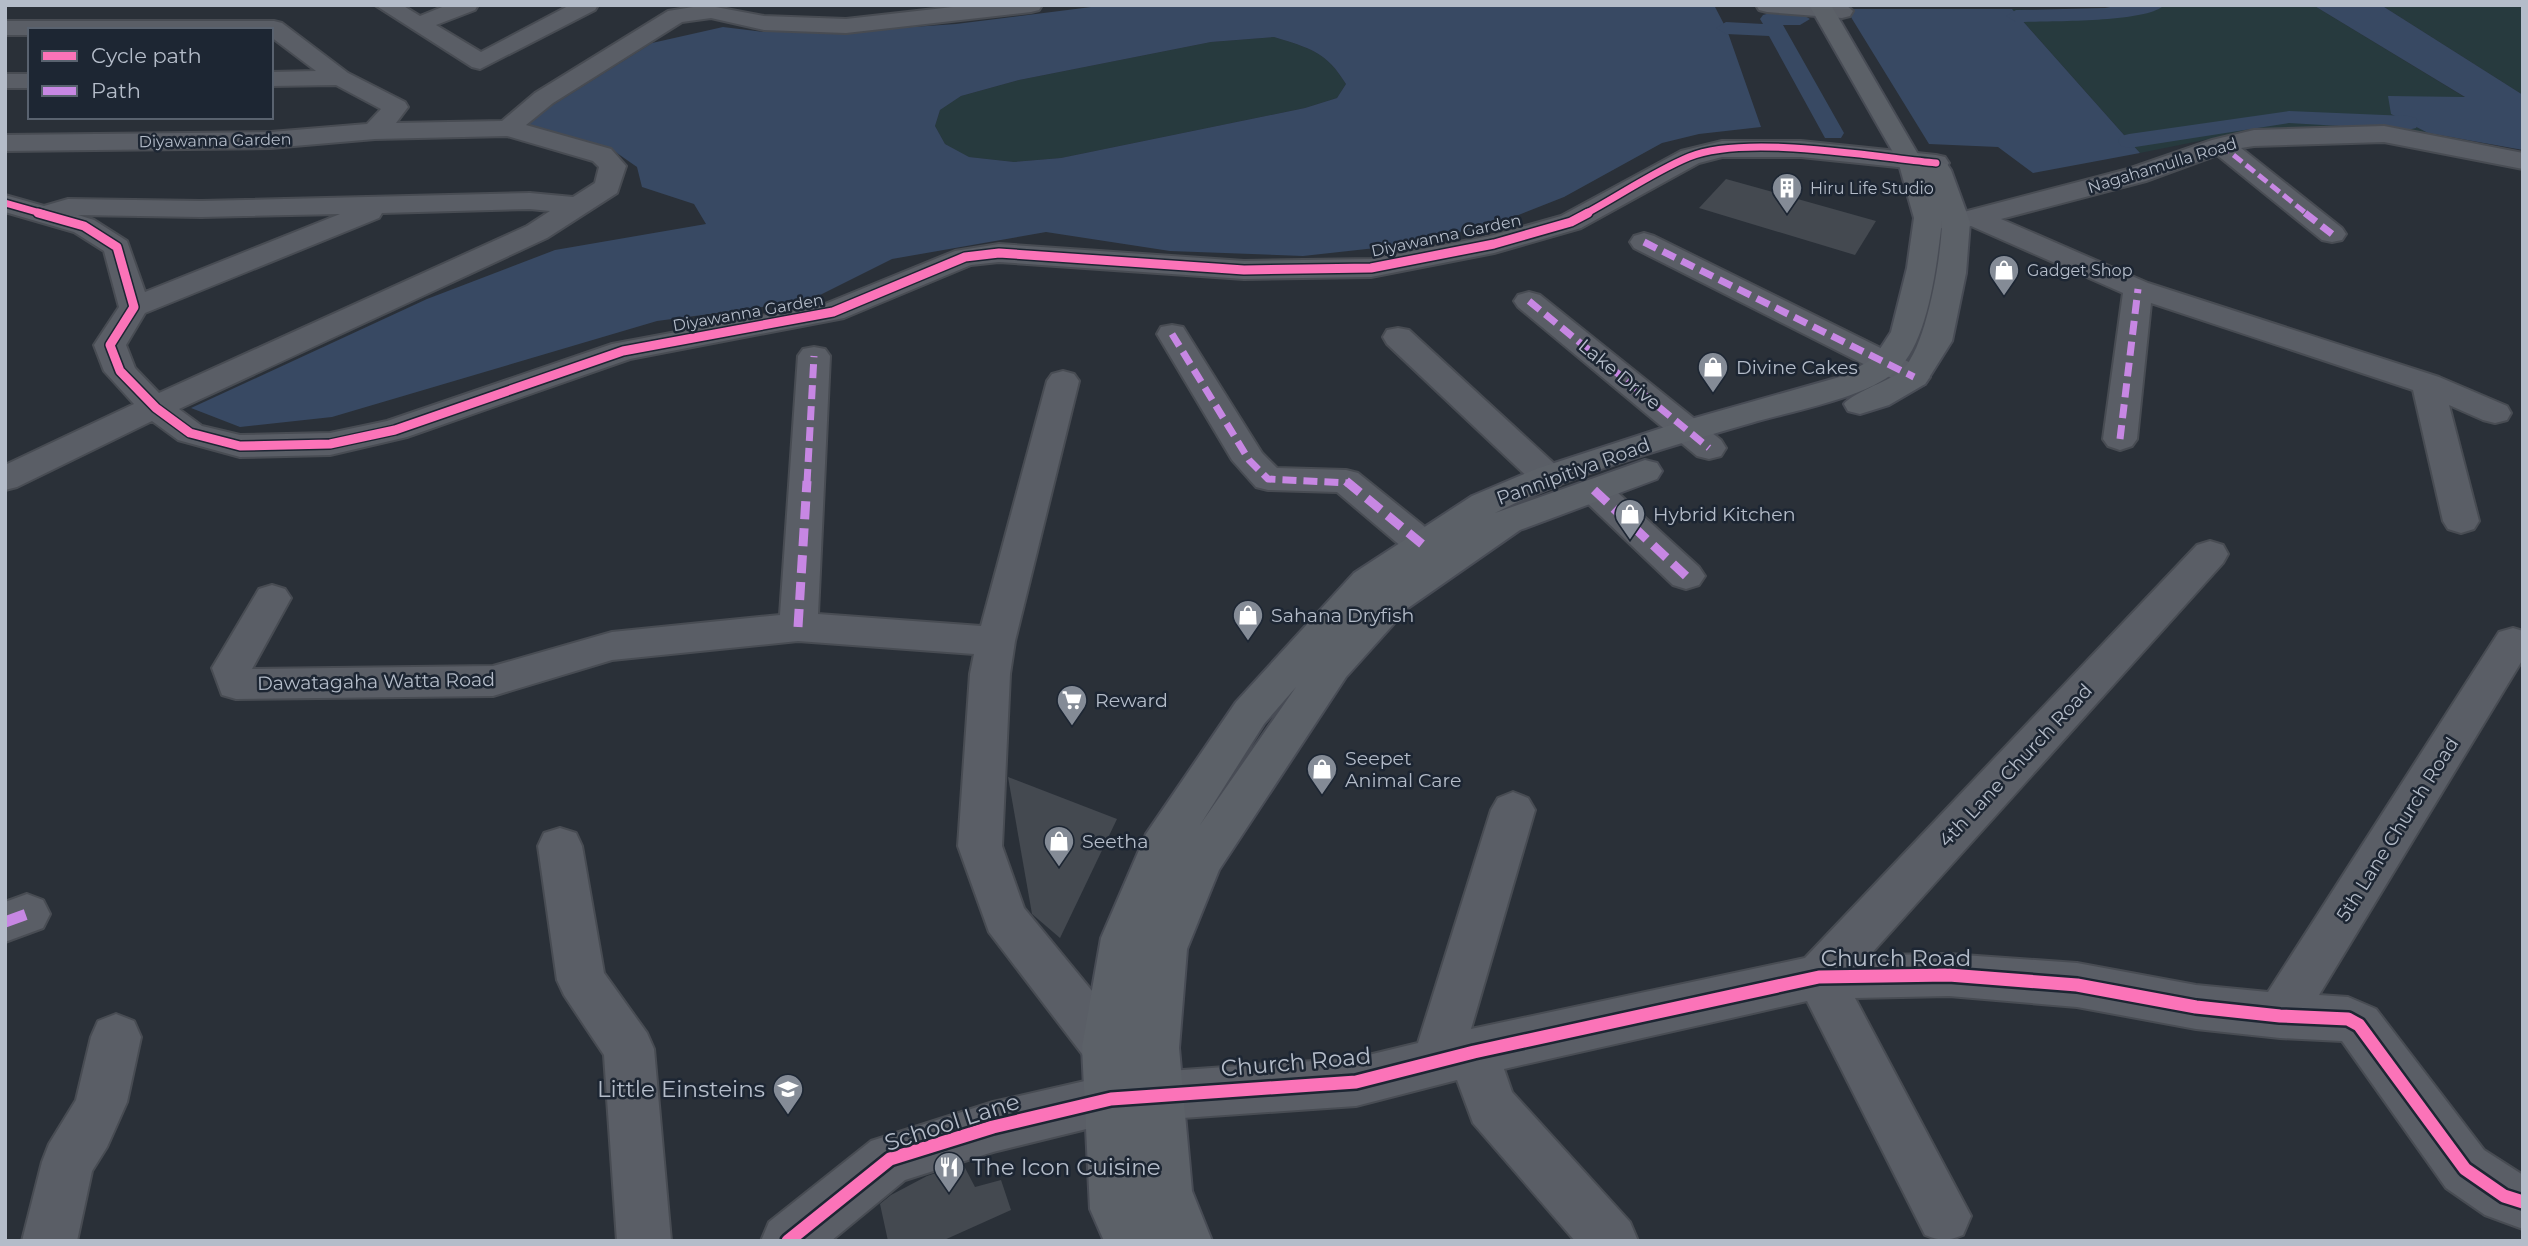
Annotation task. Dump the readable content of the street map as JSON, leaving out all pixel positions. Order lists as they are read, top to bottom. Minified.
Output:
{"streets":{"main road":["Pannipitiya Road"],"street":["Diyawanna Garden","Nagahamulla Road","Lake Drive","Dawatagaha Watta Road","4th Lane Church Road","5th Lane Church Road","Church Road","School Lane"]},"crossings":[["Diyawanna Garden","Pannipitiya Road"],["Nagahamulla Road","Pannipitiya Road"],["Lake Drive","Pannipitiya Road"],["Pannipitiya Road","Church Road"],["Pannipitiya Road","School Lane"],["4th Lane Church Road","Church Road"],["5th Lane Church Road","Church Road"],["Church Road","School Lane"]],"places":{"building":["Hiru Life Studio"],"shop":["Gadget Shop","Divine Cakes","Hybrid Kitchen","Sahana Dryfish","Seepet Animal Care","Seetha"],"supermarket":["Reward"],"school or university":["Little Einsteins"],"restaurant":["The Icon Cuisine"]},"legend":["Cycle path","Path"]}
